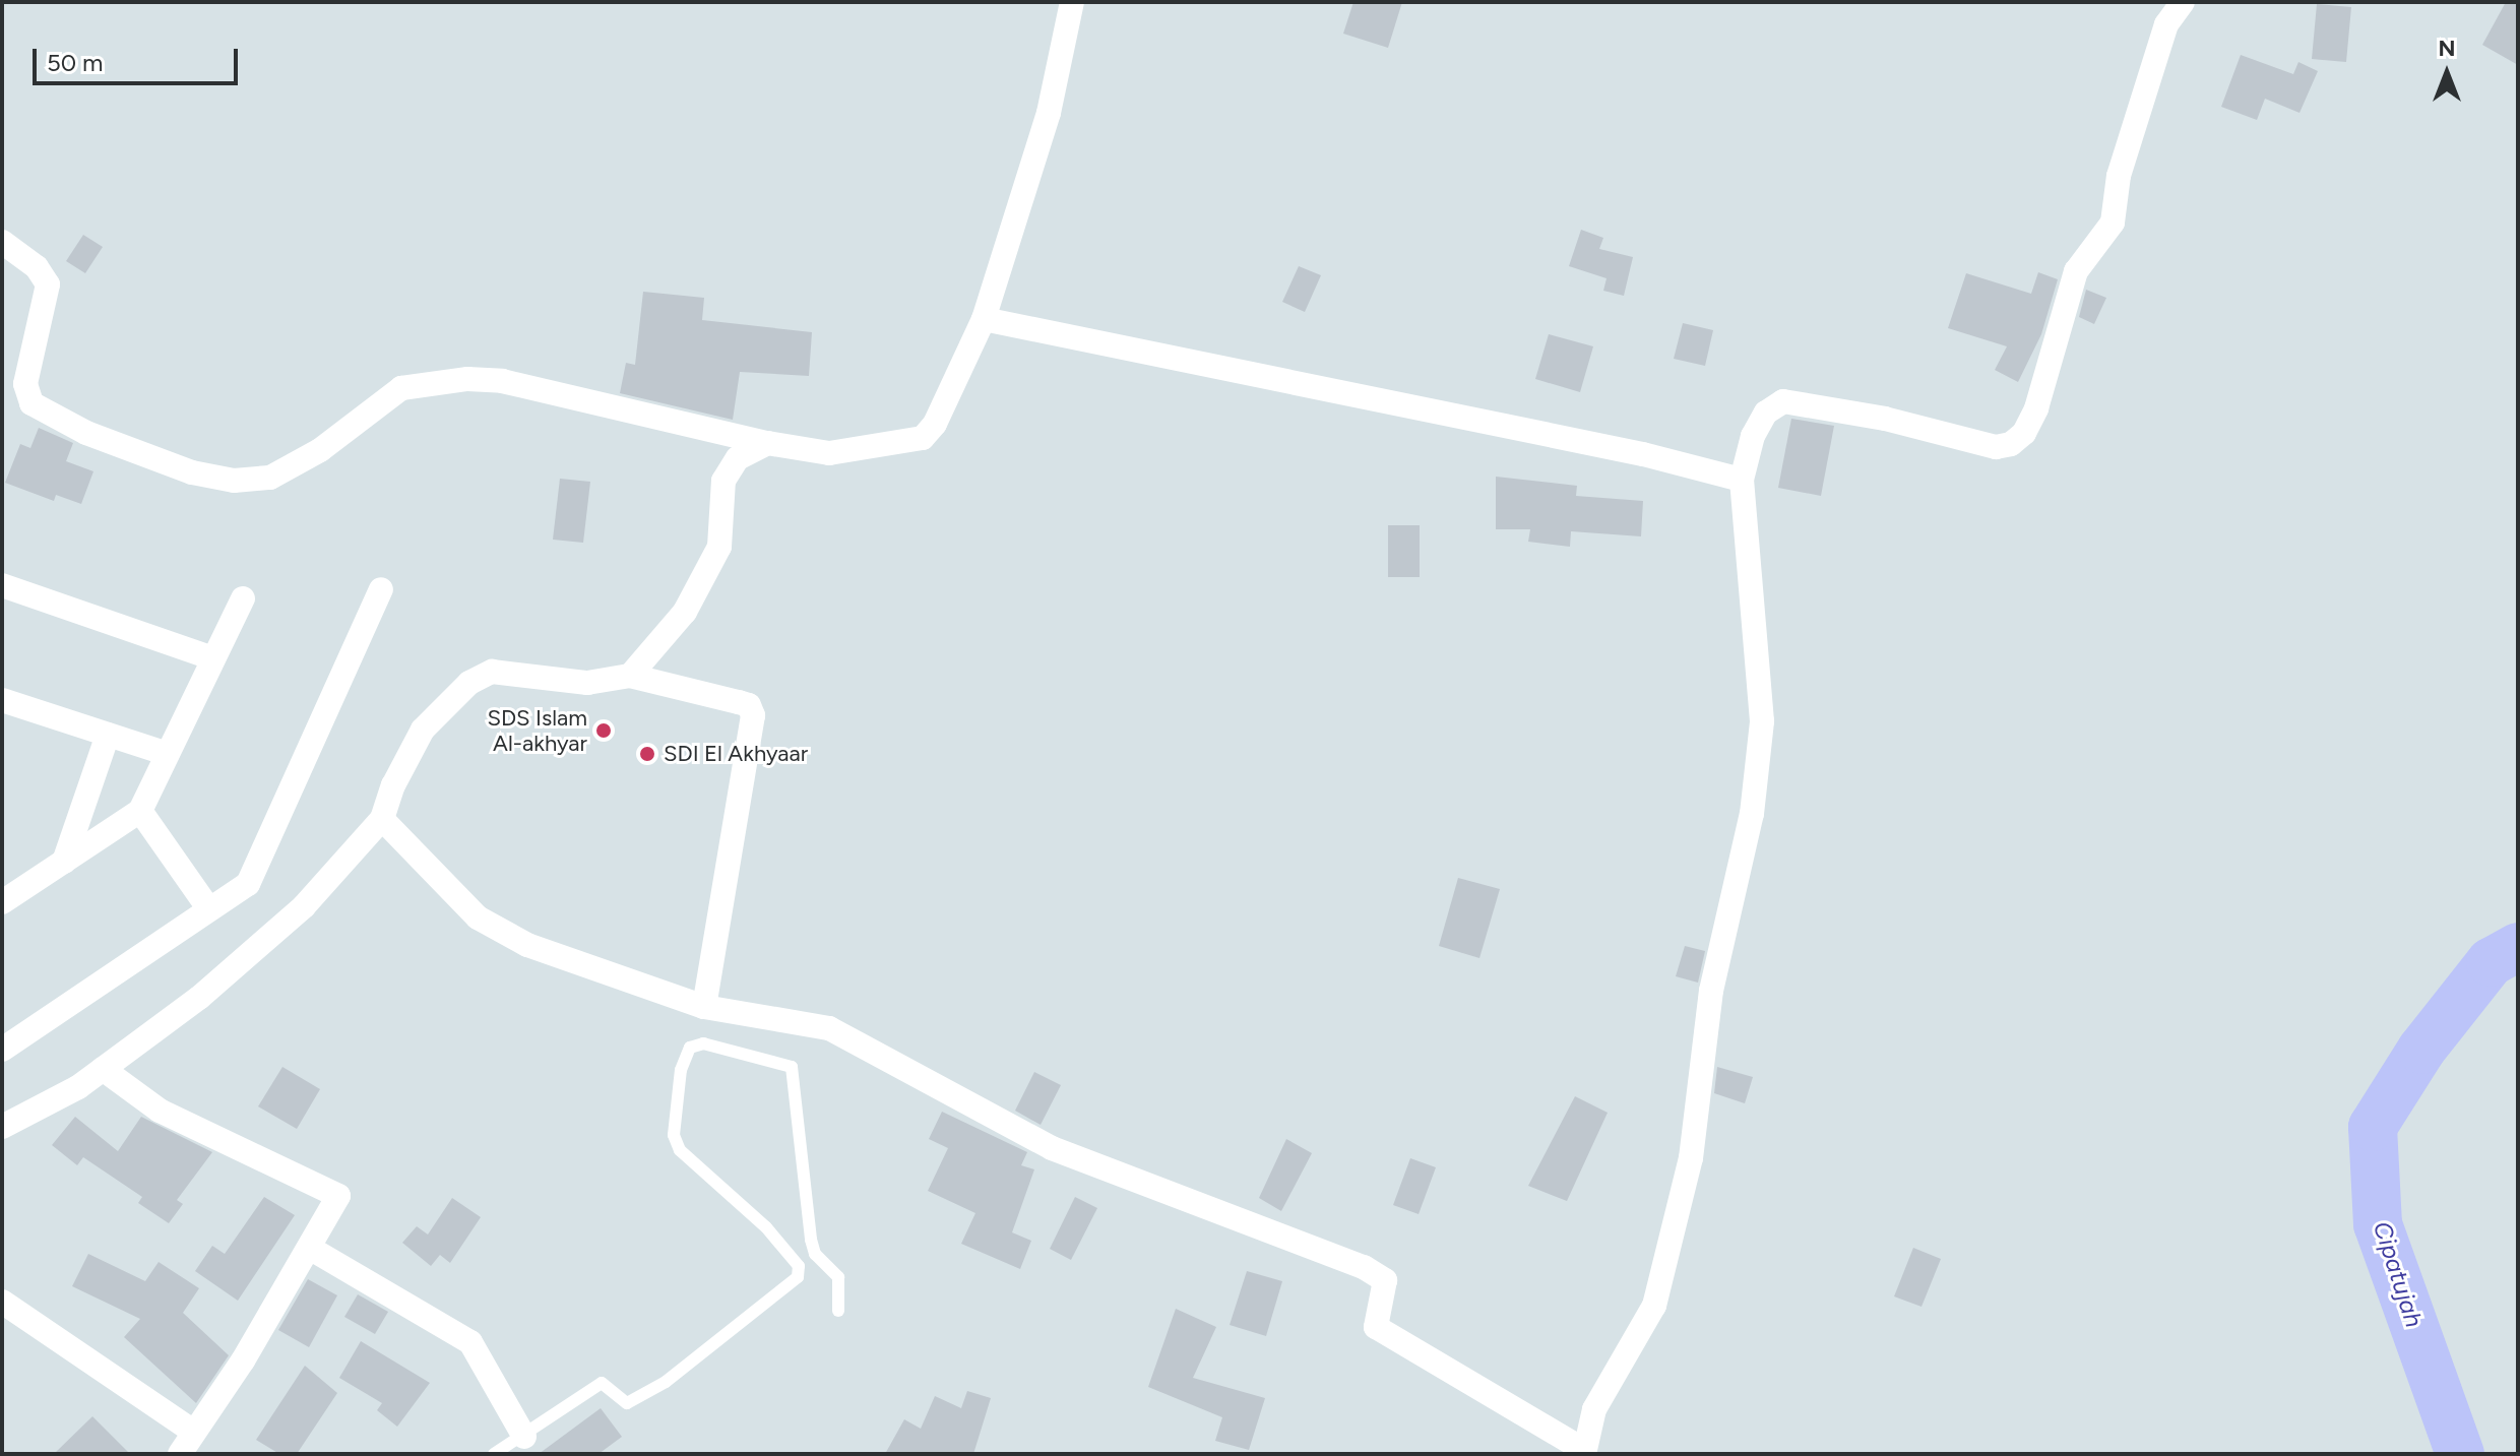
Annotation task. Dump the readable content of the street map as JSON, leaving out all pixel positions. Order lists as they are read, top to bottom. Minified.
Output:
{"water":["Cipatujah"],"places":["SDS Islam Al-akhyar","SDI El Akhyaar"],"scale_bar":"50 m","north":"top"}
